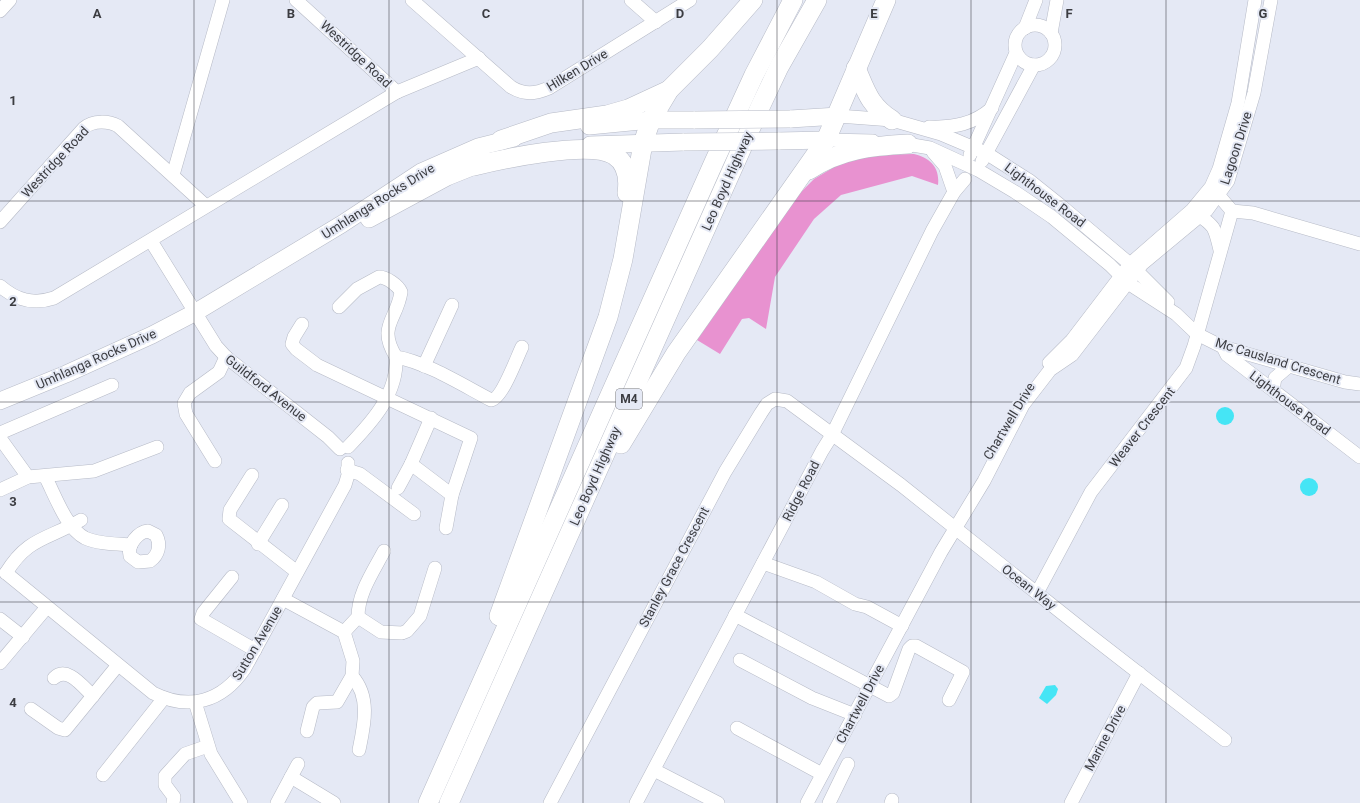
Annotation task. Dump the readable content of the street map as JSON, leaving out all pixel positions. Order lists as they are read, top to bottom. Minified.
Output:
{"streets":{"highway":["Leo Boyd Highway","M4"],"main road":["Umhlanga Rocks Drive"],"street":["Westridge Road","Hilken Drive","Lagoon Drive","Lighthouse Road","Mc Causland Crescent","Guildford Avenue","Chartwell Drive","Weaver Crescent","Ridge Road","Stanley Grace Crescent","Ocean Way","Sutton Avenue","Marine Drive"]},"crossings":[["Westridge Road","Hilken Drive"],["Lagoon Drive","Lighthouse Road"],["Lagoon Drive","Chartwell Drive"],["Lighthouse Road","Umhlanga Rocks Drive"],["Lighthouse Road","Mc Causland Crescent"],["Lighthouse Road","Chartwell Drive"],["Lighthouse Road","Weaver Crescent"],["Lighthouse Road","Ridge Road"],["Umhlanga Rocks Drive","Guildford Avenue"],["Mc Causland Crescent","Weaver Crescent"],["Guildford Avenue","Sutton Avenue"],["Chartwell Drive","Ocean Way"],["Weaver Crescent","Ocean Way"],["Ridge Road","Stanley Grace Crescent"],["Ridge Road","Ocean Way"],["Stanley Grace Crescent","Ocean Way"],["Ocean Way","Marine Drive"]],"grid":{"columns":["A","B","C","D","E","F","G"],"rows":["1","2","3","4"]}}
